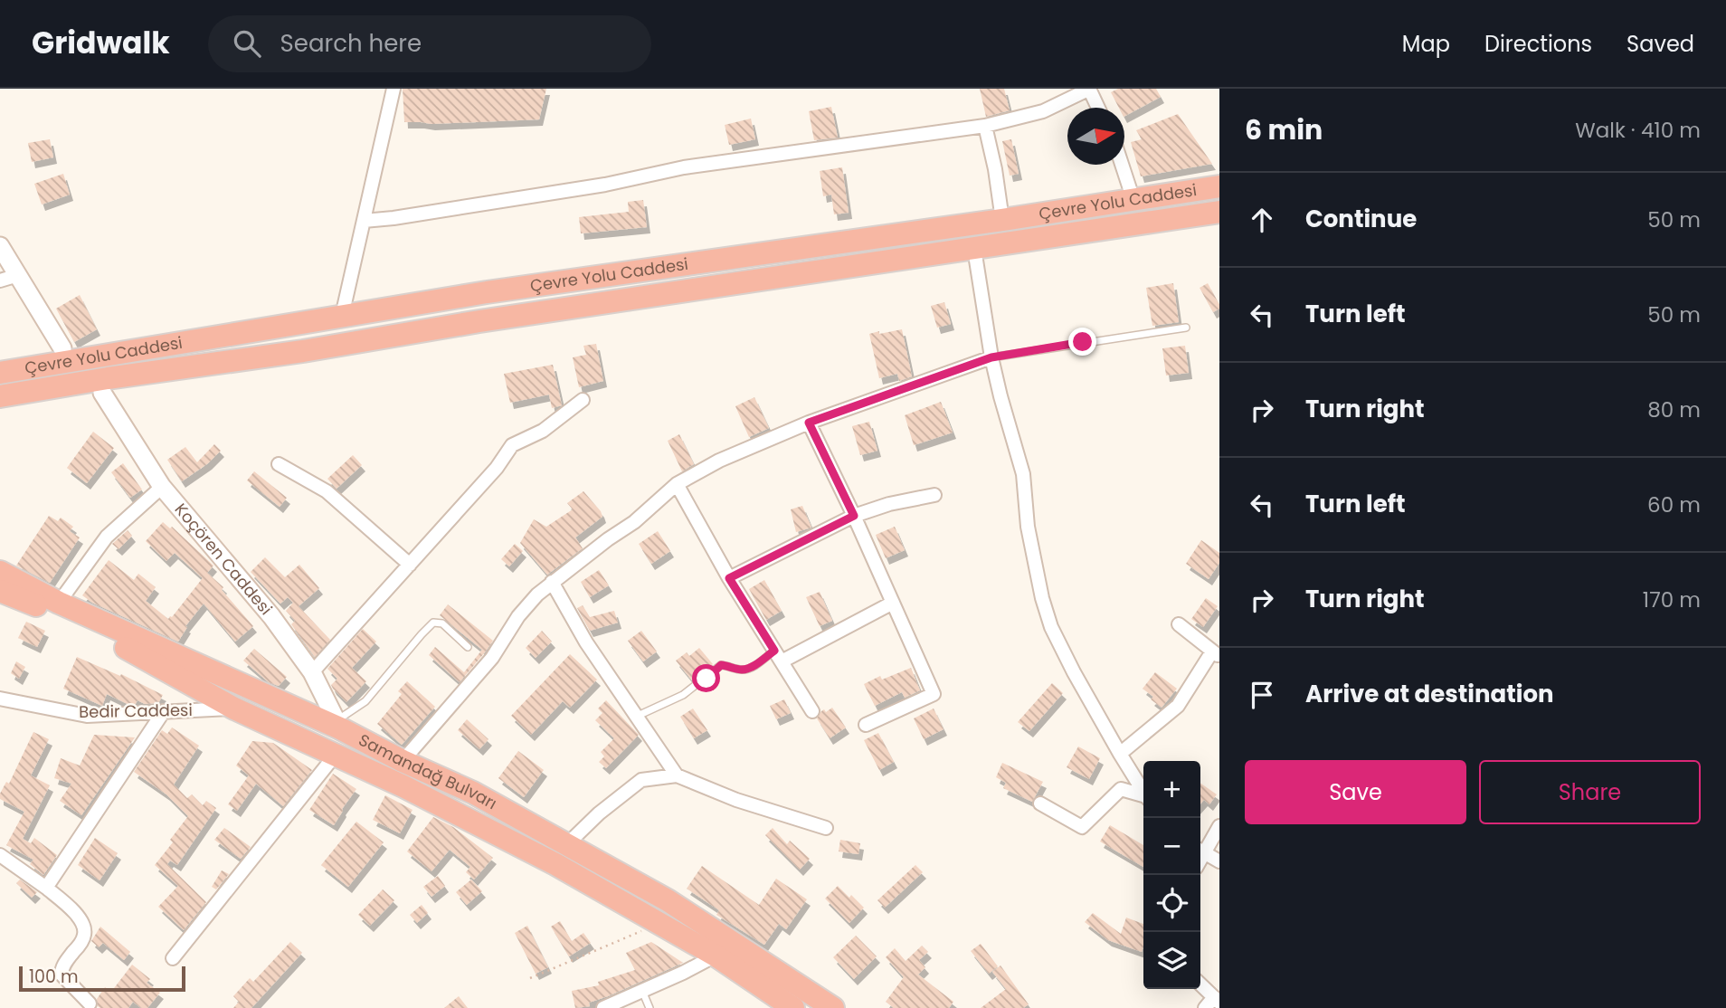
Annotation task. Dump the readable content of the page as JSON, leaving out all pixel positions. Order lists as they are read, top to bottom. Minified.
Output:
{"streets":{"highway":["Çevre Yolu Caddesi","Samandağ Bulvarı"],"street":["Koçören Caddesi","Bedir Caddesi"]},"crossings":[["Koçören Caddesi","Samandağ Bulvarı"],["Bedir Caddesi","Samandağ Bulvarı"]],"scale_bar":"100 m","north":"right","page":{"header":"Gridwalk","search":"Search here","nav":["Map","Directions","Saved"],"heading":["6 min","Walk · 410 m"],"list":[["Continue","50 m"],["Turn left","50 m"],["Turn right","80 m"],["Turn left","60 m"],["Turn right","170 m"],"Arrive at destination"],"buttons":["Save","Share"],"map_buttons":["+","−"],"scale":"100 m"}}
